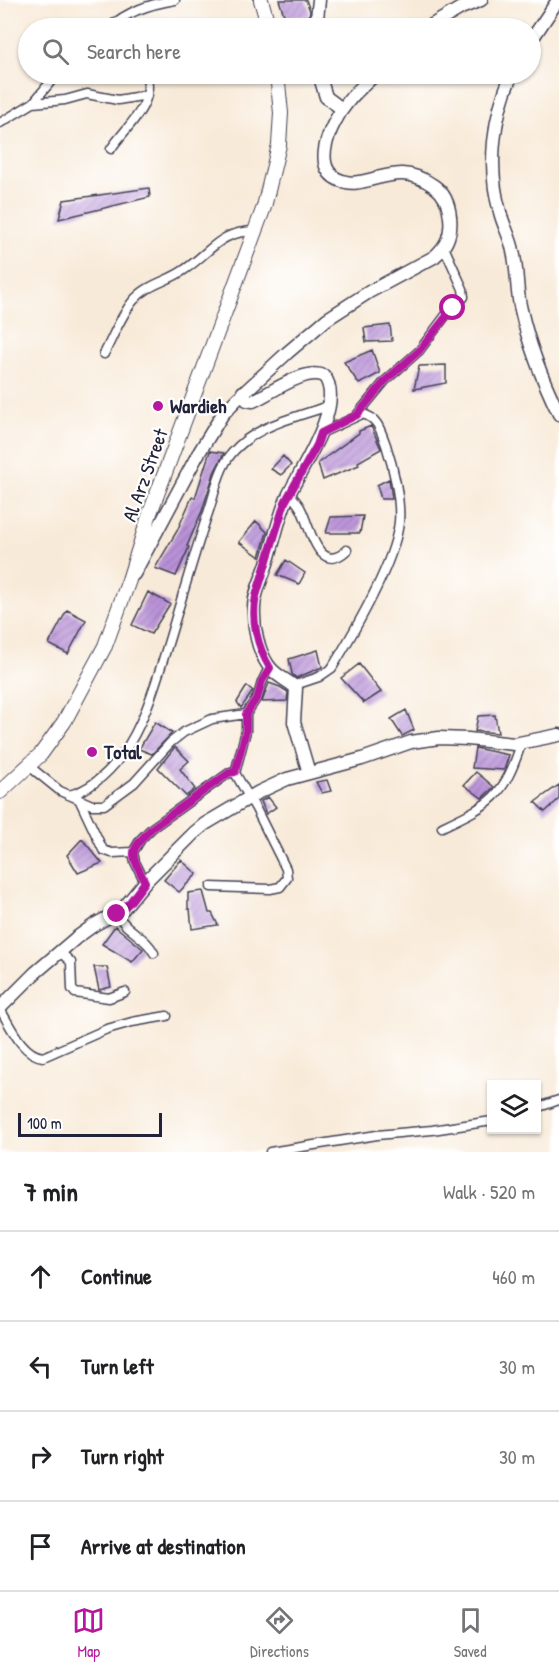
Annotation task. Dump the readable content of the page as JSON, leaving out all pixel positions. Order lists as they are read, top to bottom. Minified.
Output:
{"streets":{"main road":["Al Arz Street"]},"places":["Wardieh","Total"],"scale_bar":"100 m","page":{"search":"Search here","scale":"100 m","heading":["7 min","Walk · 520 m"],"list":[["Continue","460 m"],["Turn left","30 m"],["Turn right","30 m"],"Arrive at destination"],"nav":["Map","Directions","Saved"]}}
